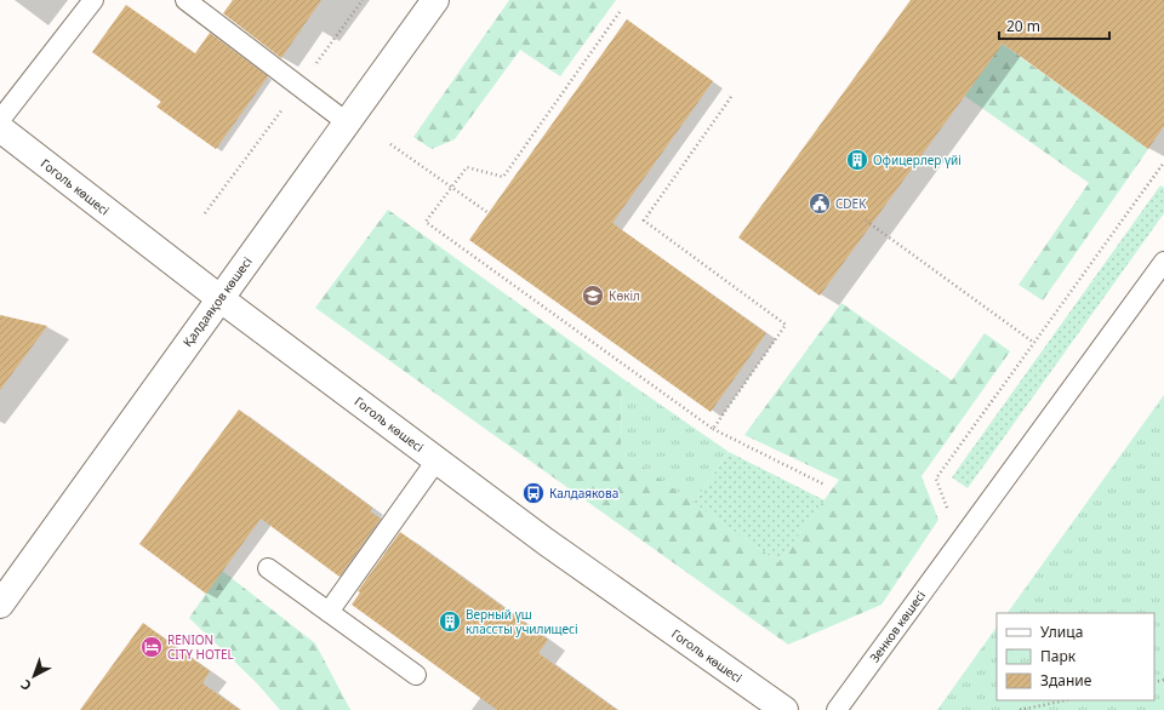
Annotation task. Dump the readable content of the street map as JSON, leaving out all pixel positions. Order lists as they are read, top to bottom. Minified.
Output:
{"streets":{"street":["Гоголь көшесі","Қалдаяқов көшесі"],"lane":["Зенков көшесі"]},"crossings":[["Гоголь көшесі","Қалдаяқов көшесі"]],"places":{"building":["Офицерлер үйі","Верный үш классты училищесі"],"public building":["CDEK"],"school or university":["Көкіл"],"bus stop":["Калдаякова"],"hotel":["RENION CITY HOTEL"]},"legend":["Улица","Парк","Здание"],"scale_bar":"20 m","north":"bottom left"}
